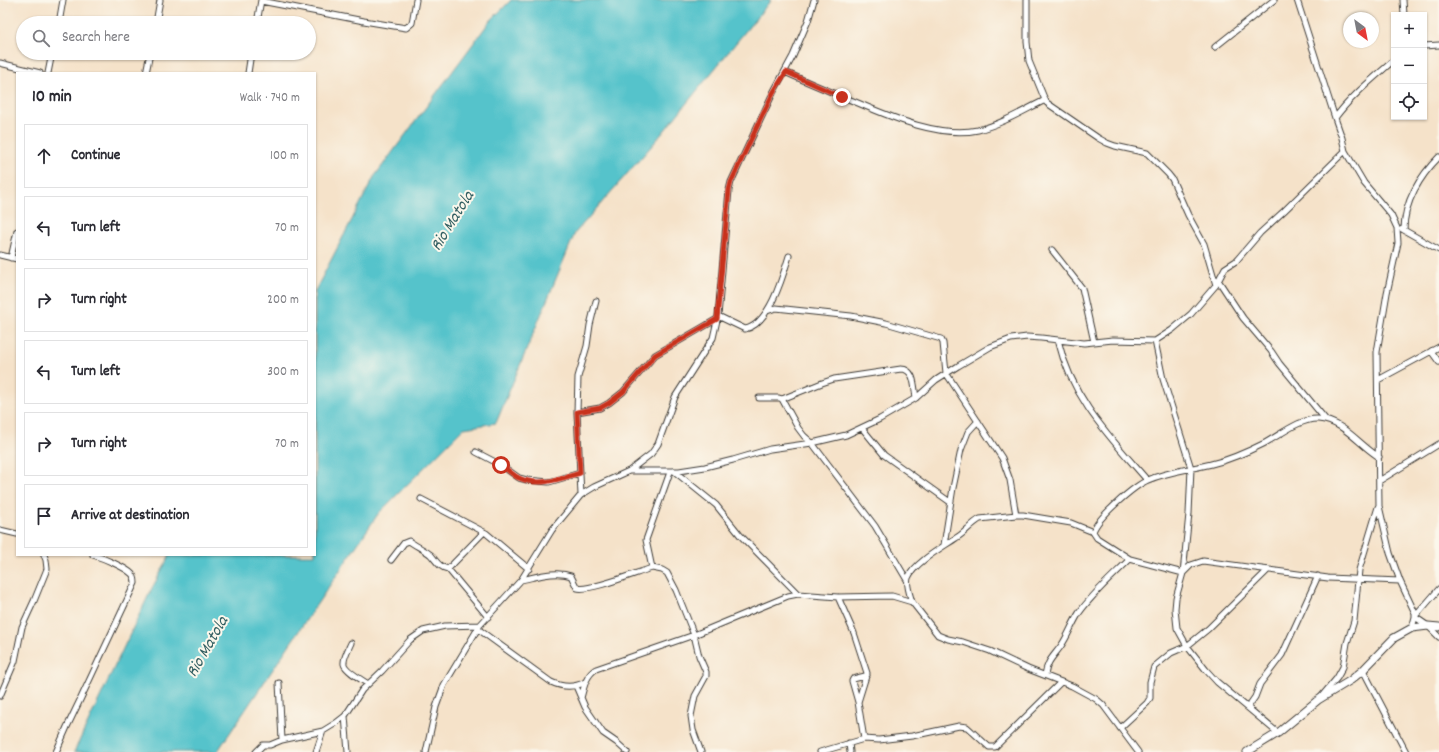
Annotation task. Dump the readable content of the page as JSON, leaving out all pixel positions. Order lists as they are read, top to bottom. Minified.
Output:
{"water":["Rio Matola"],"north":"bottom right","page":{"map_buttons":["+","−"],"search":"Search here","heading":["10 min","Walk · 740 m"],"list":[["Continue","100 m"],["Turn left","70 m"],["Turn right","200 m"],["Turn left","300 m"],["Turn right","70 m"],"Arrive at destination"]}}
